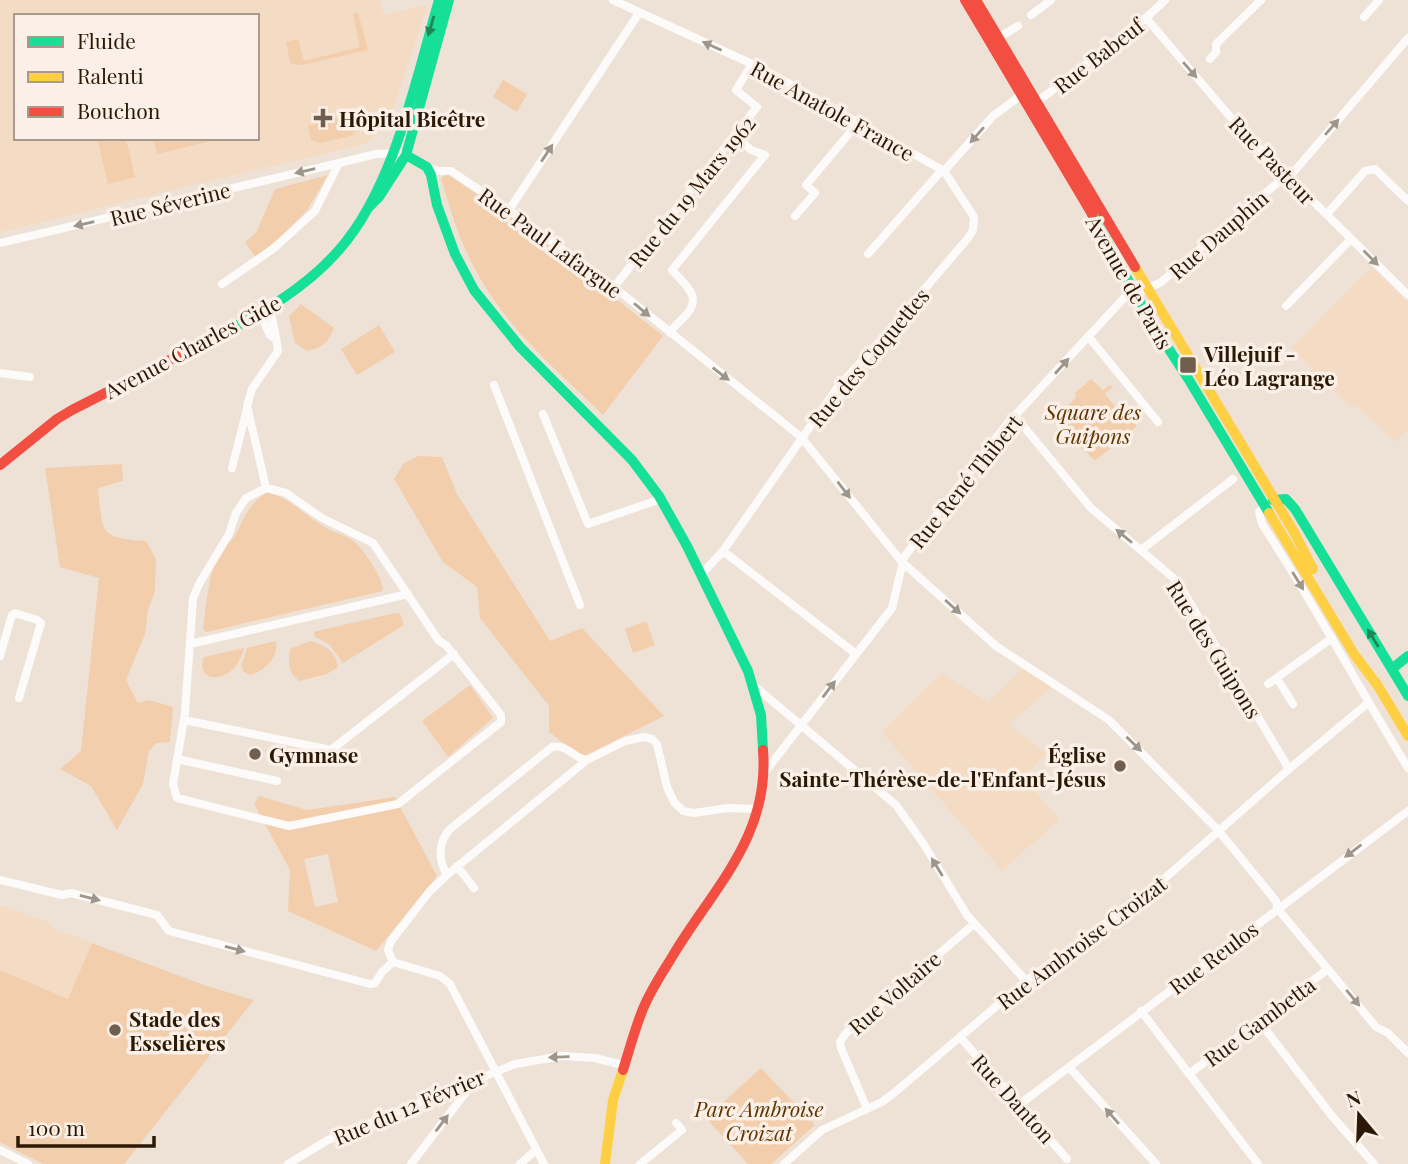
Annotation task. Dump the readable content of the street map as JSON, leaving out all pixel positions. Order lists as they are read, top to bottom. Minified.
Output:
{"streets":{"main road":["Avenue de Paris","Avenue Charles Gide"],"street":["Rue Babeuf","Rue Anatole France","Rue Pasteur","Rue du 19 Mars 1962","Rue Séverine","Rue Dauphin","Rue Paul Lafargue","Rue des Coquettes","Rue René Thibert","Rue des Guipons","Rue Ambroise Croizat","Rue Reulos","Rue Voltaire","Rue Gambetta","Rue Danton","Rue du 12 Février"]},"crossings":[["Rue Babeuf","Rue Pasteur"],["Rue Babeuf","Avenue de Paris"],["Rue Anatole France","Rue du 19 Mars 1962"],["Rue Anatole France","Rue des Coquettes"],["Rue Pasteur","Rue Dauphin"],["Rue du 19 Mars 1962","Rue Paul Lafargue"],["Rue Séverine","Avenue Charles Gide"],["Rue Dauphin","Avenue de Paris"],["Rue Paul Lafargue","Rue des Coquettes"],["Rue Paul Lafargue","Rue René Thibert"],["Rue Paul Lafargue","Rue Ambroise Croizat"],["Rue Paul Lafargue","Rue Reulos"],["Rue Paul Lafargue","Rue Gambetta"],["Avenue de Paris","Rue René Thibert"],["Avenue de Paris","Rue Ambroise Croizat"],["Rue René Thibert","Rue des Guipons"],["Rue des Guipons","Rue Ambroise Croizat"],["Rue Ambroise Croizat","Rue Voltaire"],["Rue Ambroise Croizat","Rue Danton"],["Rue Reulos","Rue Danton"]],"one_way":["Rue Pasteur","Rue Séverine","Rue Dauphin","Rue Paul Lafargue","Rue des Guipons","Rue du 12 Février"],"parks":["Square des Guipons","Parc Ambroise Croizat"],"places":{"health":["Hôpital Bicêtre"],"transit":["Villejuif - Léo Lagrange"],"other":["Gymnase","Église Sainte-Thérèse-de-l'Enfant-Jésus","Stade des Esselières"]},"legend":["Fluide","Ralenti","Bouchon"],"scale_bar":"100 m","north":"top"}
